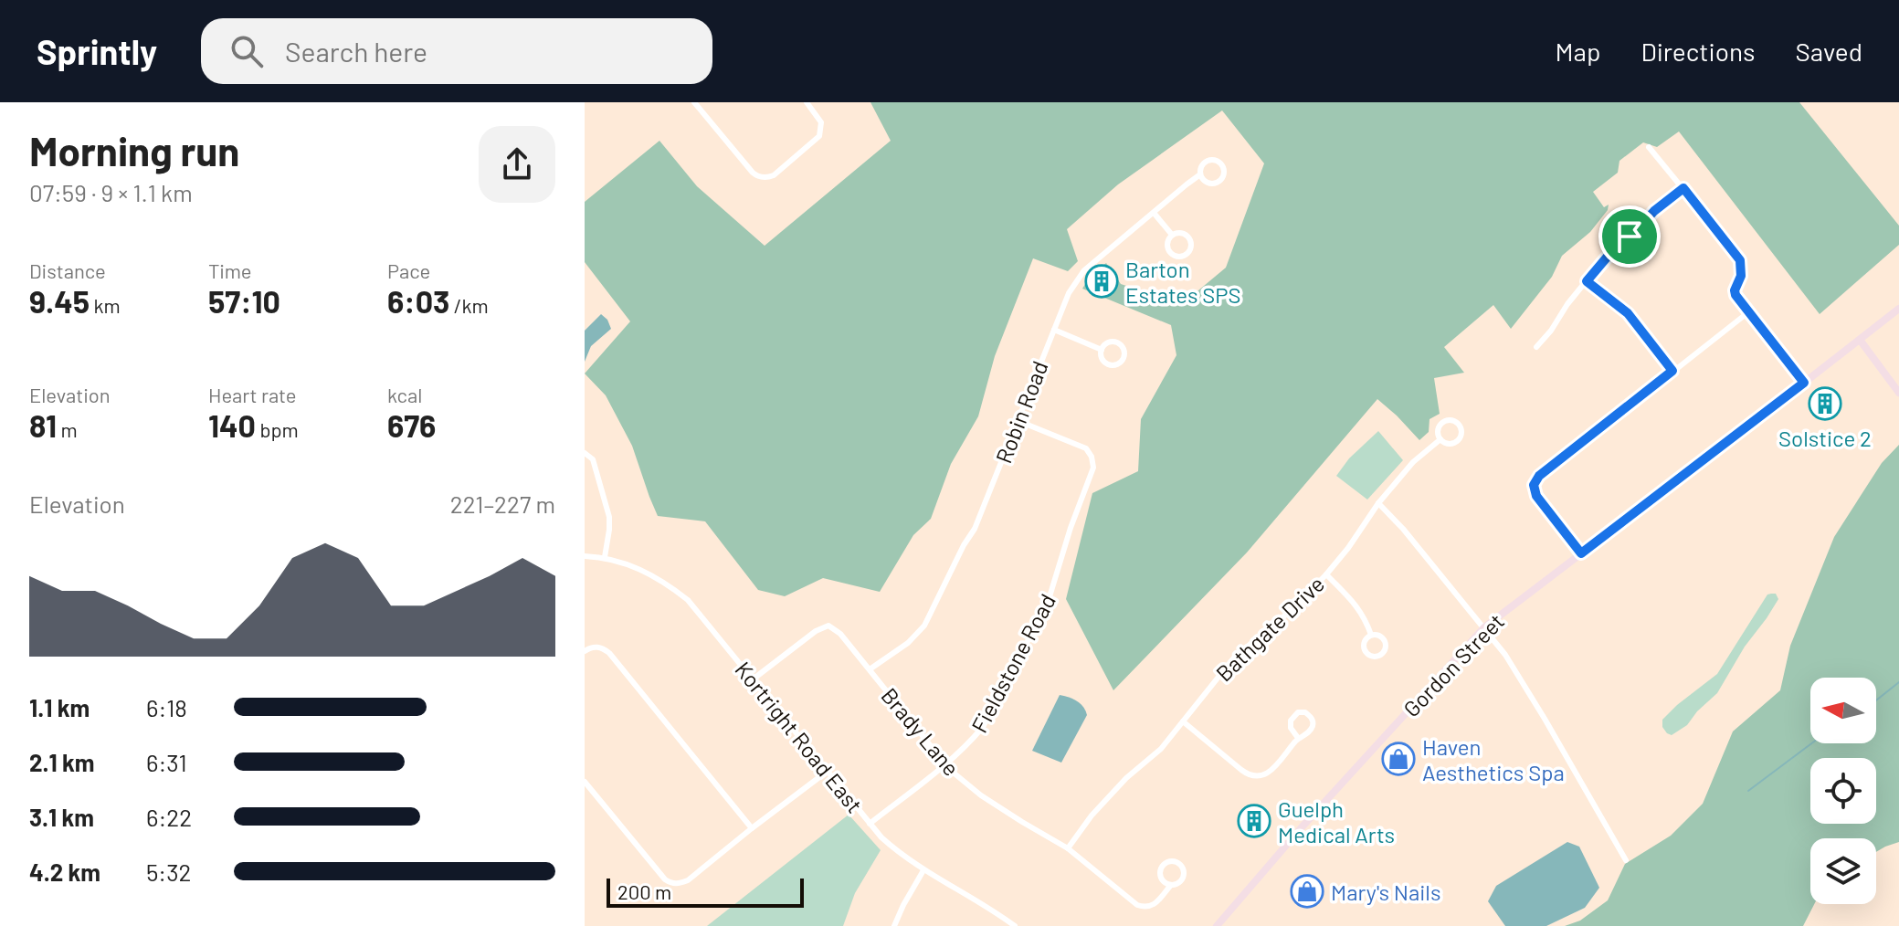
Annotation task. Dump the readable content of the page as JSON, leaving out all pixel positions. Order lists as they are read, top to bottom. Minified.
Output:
{"streets":{"main road":["Gordon Street"],"street":["Robin Road","Bathgate Drive","Fieldstone Road","Brady Lane","Kortright Road East"]},"crossings":[["Robin Road","Fieldstone Road"],["Robin Road","Brady Lane"],["Bathgate Drive","Brady Lane"],["Fieldstone Road","Brady Lane"],["Fieldstone Road","Kortright Road East"],["Brady Lane","Kortright Road East"]],"places":{"building":["Barton Estates SPS","Solstice 2","Guelph Medical Arts"],"shop":["Haven Aesthetics Spa","Mary's Nails"]},"scale_bar":"200 m","north":"left","page":{"header":"Sprintly","search":"Search here","nav":["Map","Directions","Saved"],"heading":["Morning run","07:59 · 9 × 1.1 km"],"stats":[["Distance","9.45 km"],["Time","57:10"],["Pace","6:03 /km"],["Elevation","81 m"],["Heart rate","140 bpm"],["kcal","676"]],"chart":["Elevation","221–227 m"],"list":[{"name":"1.1 km","note":"6:18"},{"name":"2.1 km","note":"6:31"},{"name":"3.1 km","note":"6:22"},{"name":"4.2 km","note":"5:32"}],"scale":"200 m"}}
